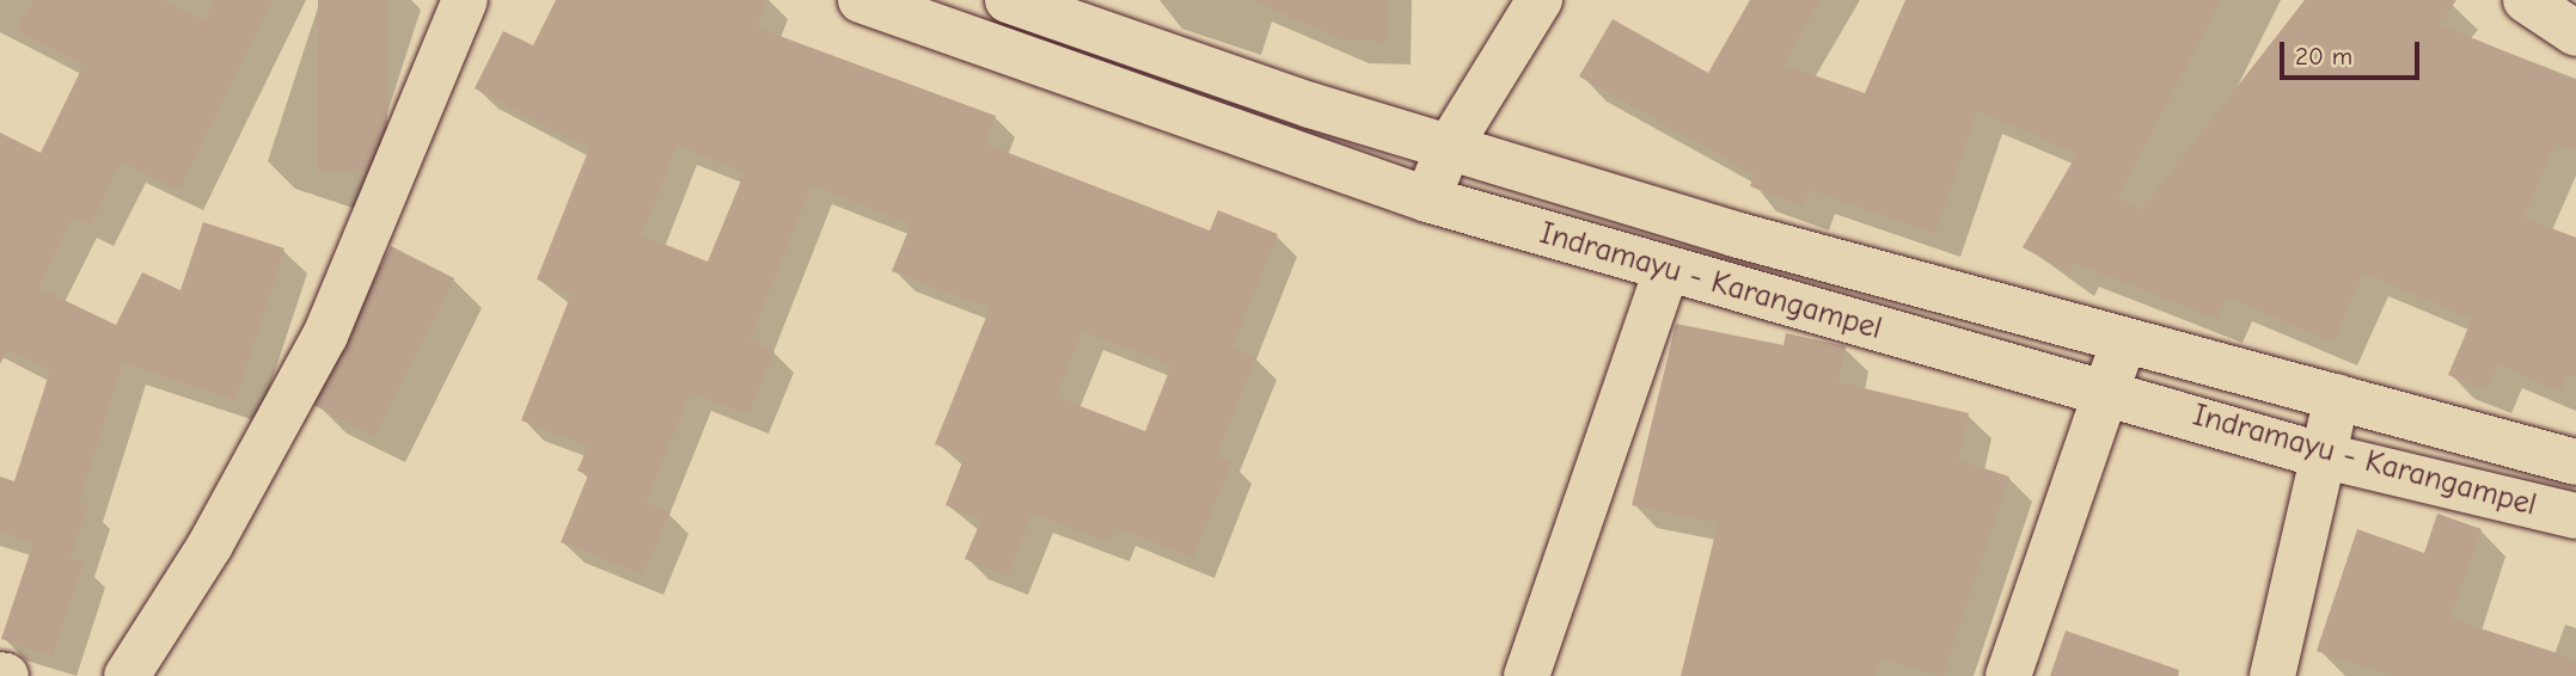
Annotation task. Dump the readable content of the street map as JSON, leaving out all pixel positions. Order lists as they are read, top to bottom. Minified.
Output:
{"streets":{"main road":["Indramayu - Karangampel"]},"scale_bar":"20 m"}
